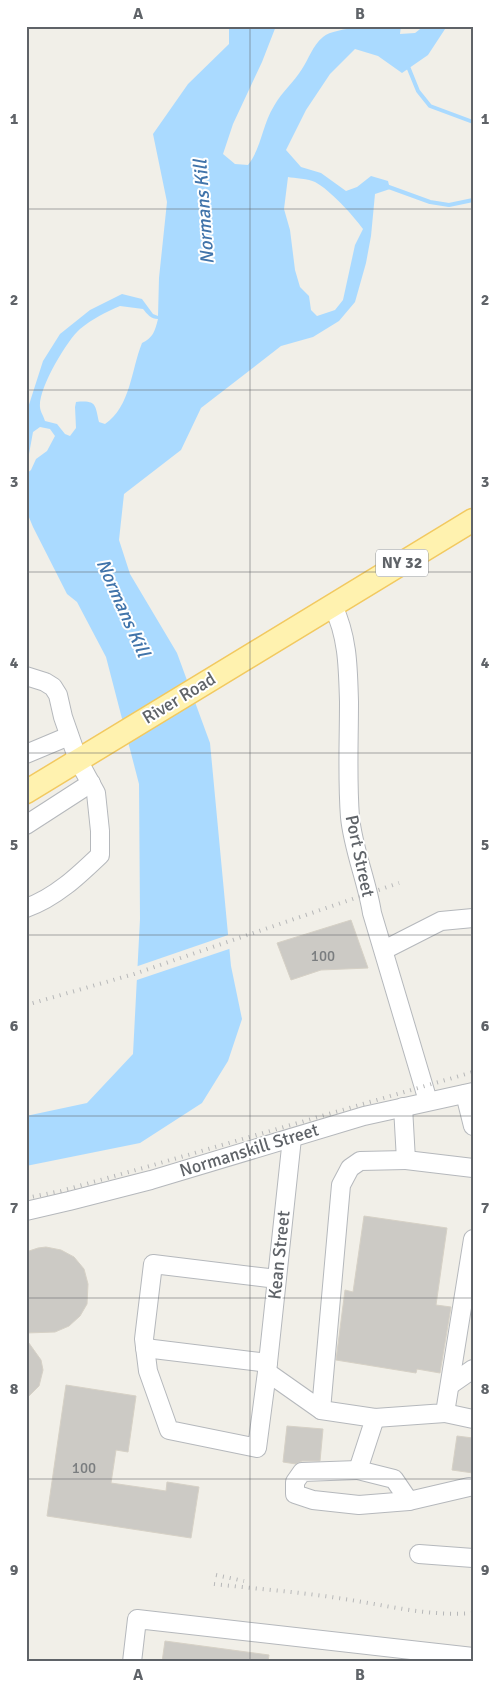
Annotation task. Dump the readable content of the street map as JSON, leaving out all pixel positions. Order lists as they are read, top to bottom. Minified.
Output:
{"streets":{"main road":["NY 32","River Road"],"street":["Port Street","Normanskill Street","Kean Street"]},"crossings":[["NY 32","River Road"],["NY 32","Port Street"],["River Road","Port Street"],["Port Street","Normanskill Street"],["Normanskill Street","Kean Street"]],"water":["Normans Kill"],"house_numbers":["100","100"],"grid":{"columns":["A","B"],"rows":["1","2","3","4","5","6","7","8","9"]}}
